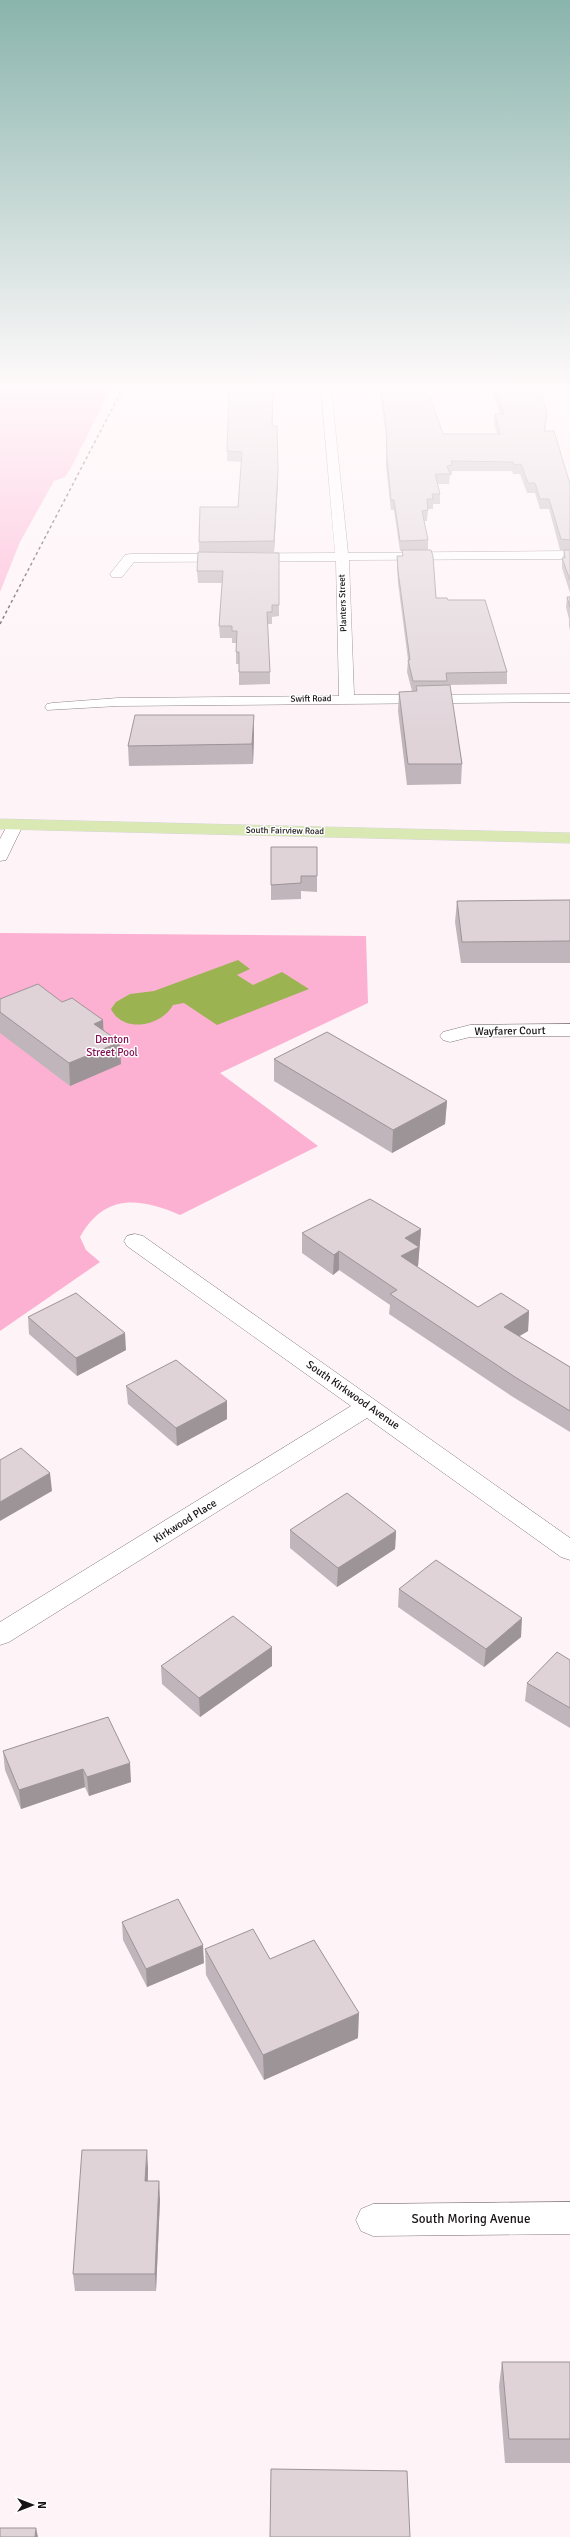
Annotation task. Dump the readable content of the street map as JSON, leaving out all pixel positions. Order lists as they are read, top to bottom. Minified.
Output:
{"streets":{"main road":["South Fairview Road"],"street":["Planters Street","Swift Road","Wayfarer Court","South Kirkwood Avenue","Kirkwood Place","South Moring Avenue"]},"crossings":[["Planters Street","Swift Road"],["South Kirkwood Avenue","Kirkwood Place"]],"parks":["Denton Street Pool"],"north":"right"}
